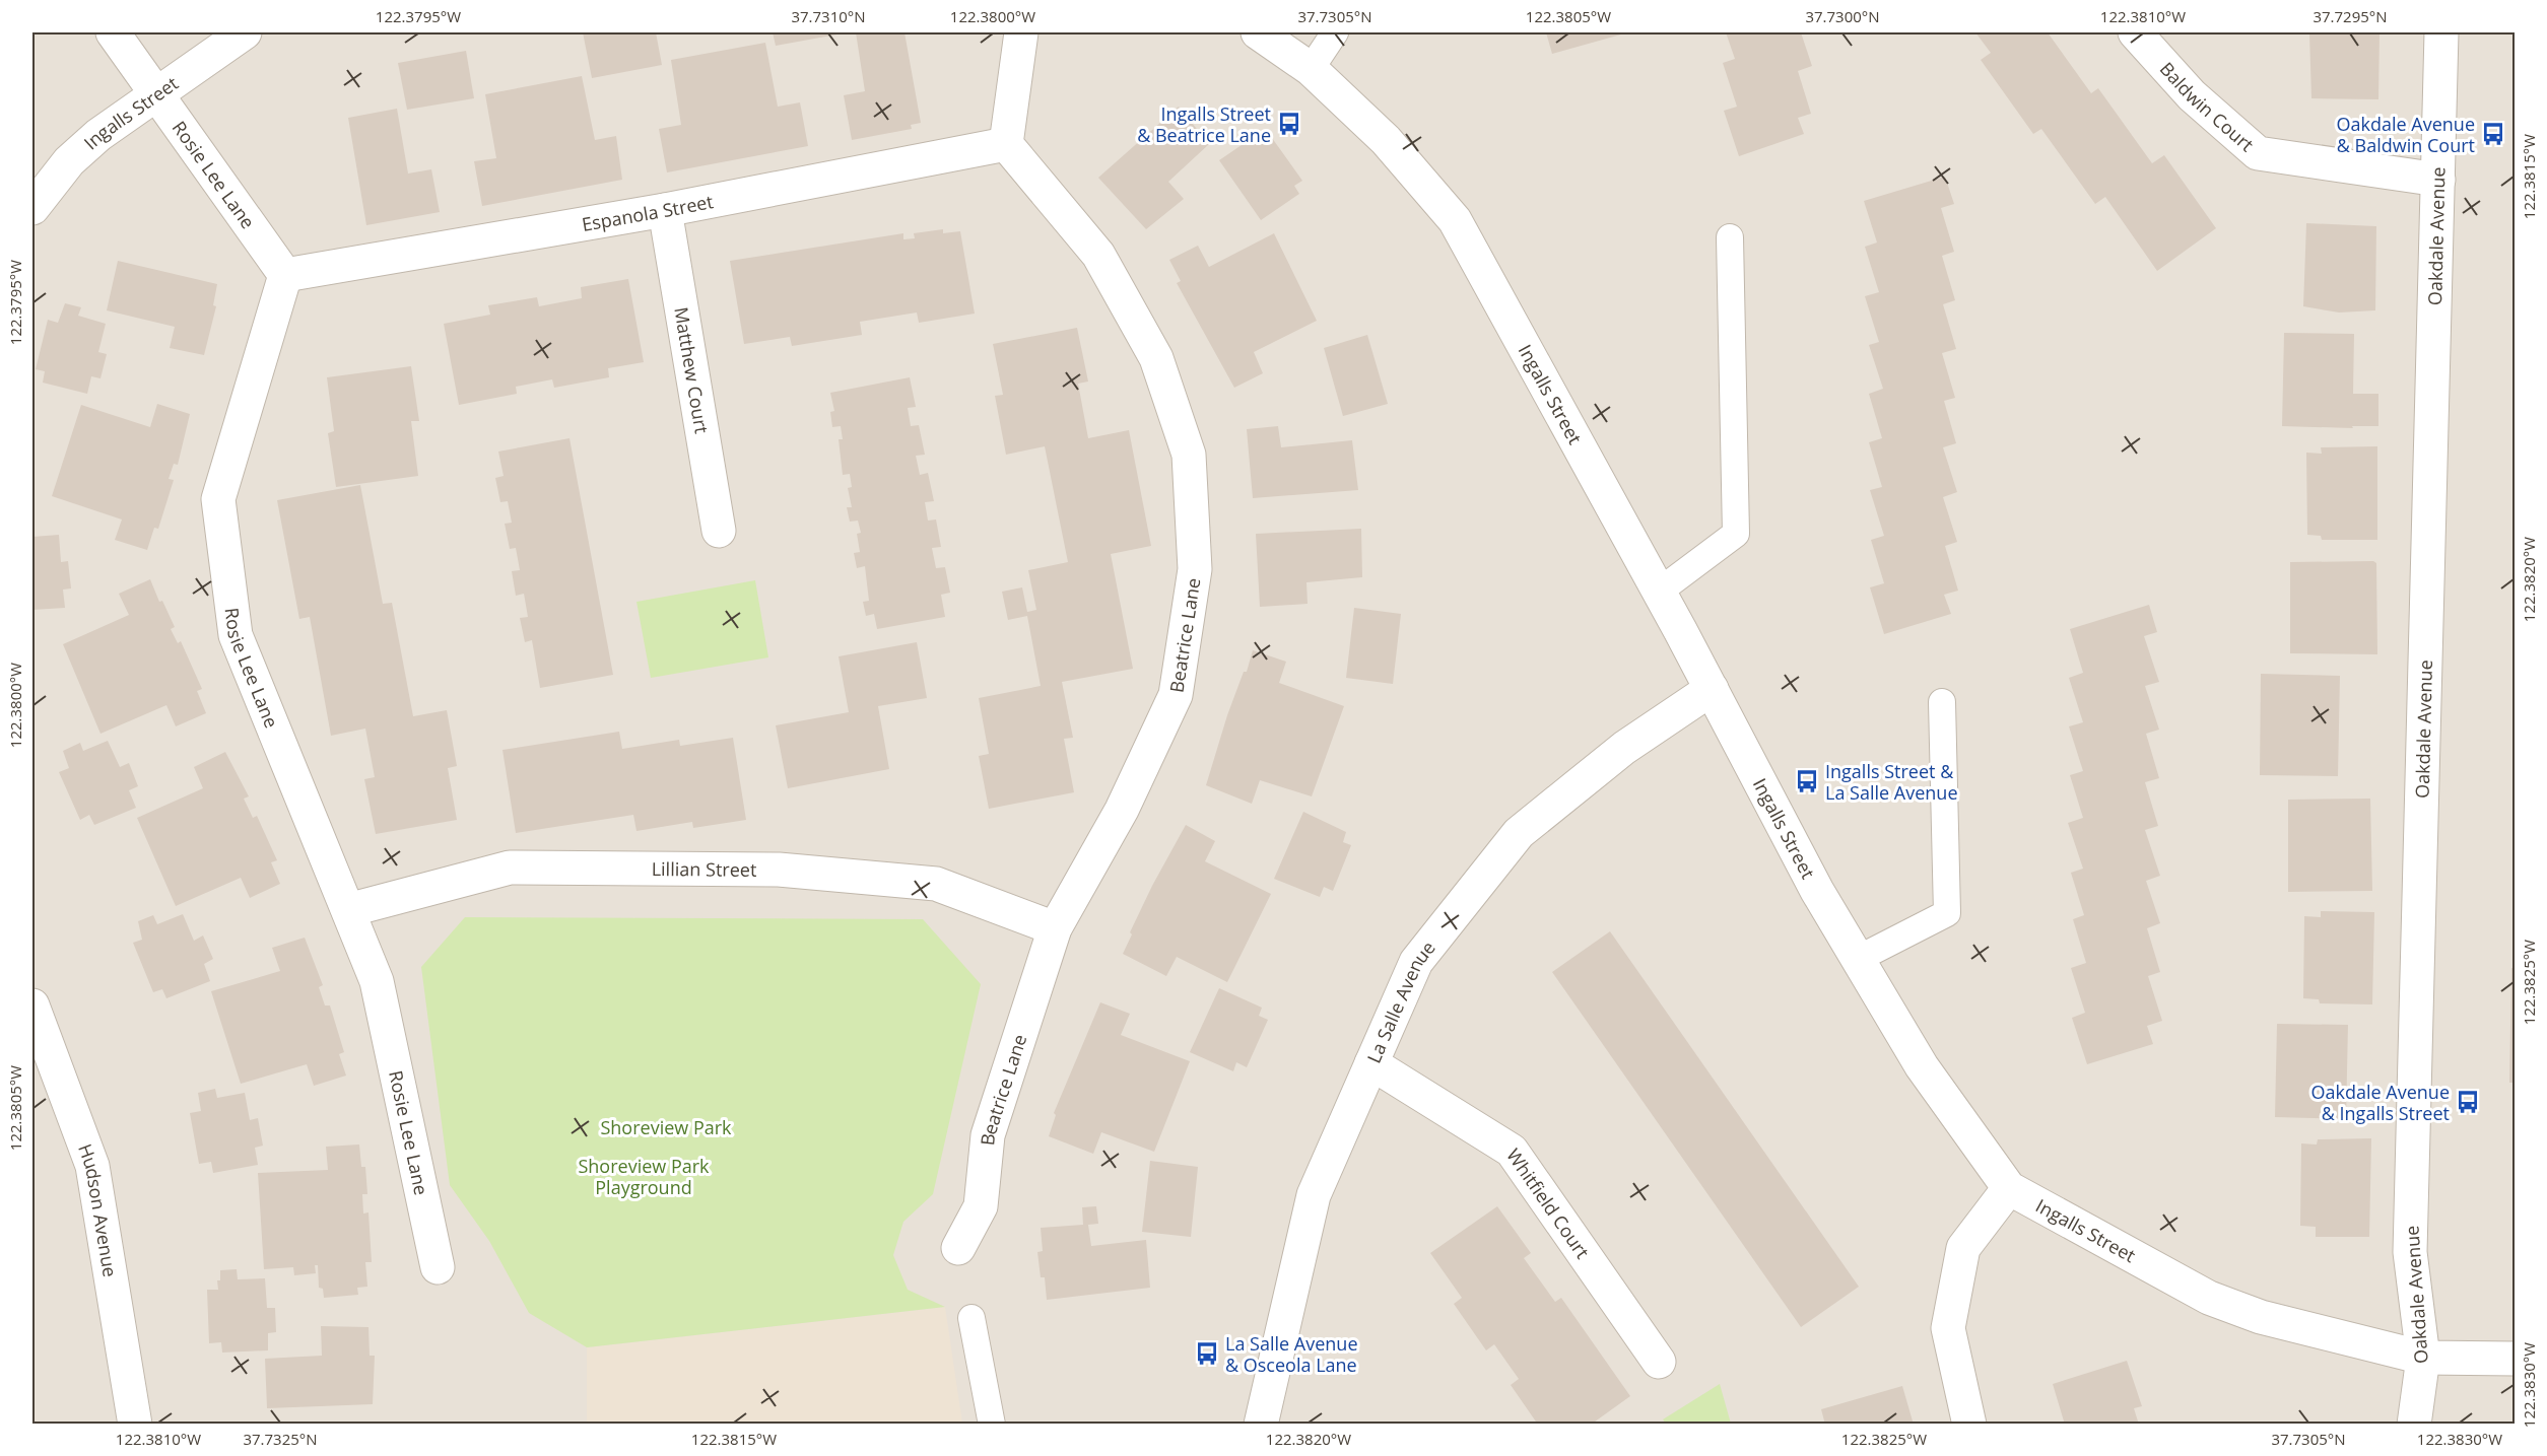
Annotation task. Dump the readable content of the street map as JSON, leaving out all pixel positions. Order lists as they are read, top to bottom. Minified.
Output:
{"streets":{"street":["Baldwin Court","Ingalls Street","Rosie Lee Lane","Espanola Street","Oakdale Avenue","Matthew Court","Beatrice Lane","Lillian Street","La Salle Avenue","Whitfield Court","Hudson Avenue"]},"crossings":[["Baldwin Court","Oakdale Avenue"],["Ingalls Street","Rosie Lee Lane"],["Ingalls Street","Oakdale Avenue"],["Ingalls Street","La Salle Avenue"],["Rosie Lee Lane","Espanola Street"],["Rosie Lee Lane","Lillian Street"],["Espanola Street","Matthew Court"],["Espanola Street","Beatrice Lane"],["Beatrice Lane","Lillian Street"],["La Salle Avenue","Whitfield Court"]],"parks":["Shoreview Park","Shoreview Park Playground"],"places":{"bus stop":["Ingalls Street & Beatrice Lane","Oakdale Avenue & Baldwin Court","Ingalls Street & La Salle Avenue","Oakdale Avenue & Ingalls Street","La Salle Avenue & Osceola Lane"]},"coordinates":["122.3795°W","37.7310°N","122.3800°W","37.7305°N","122.3805°W","37.7300°N","122.3810°W","37.7295°N","122.3815°W","122.3820°W","122.3825°W","122.3830°W","37.7325°N"]}
